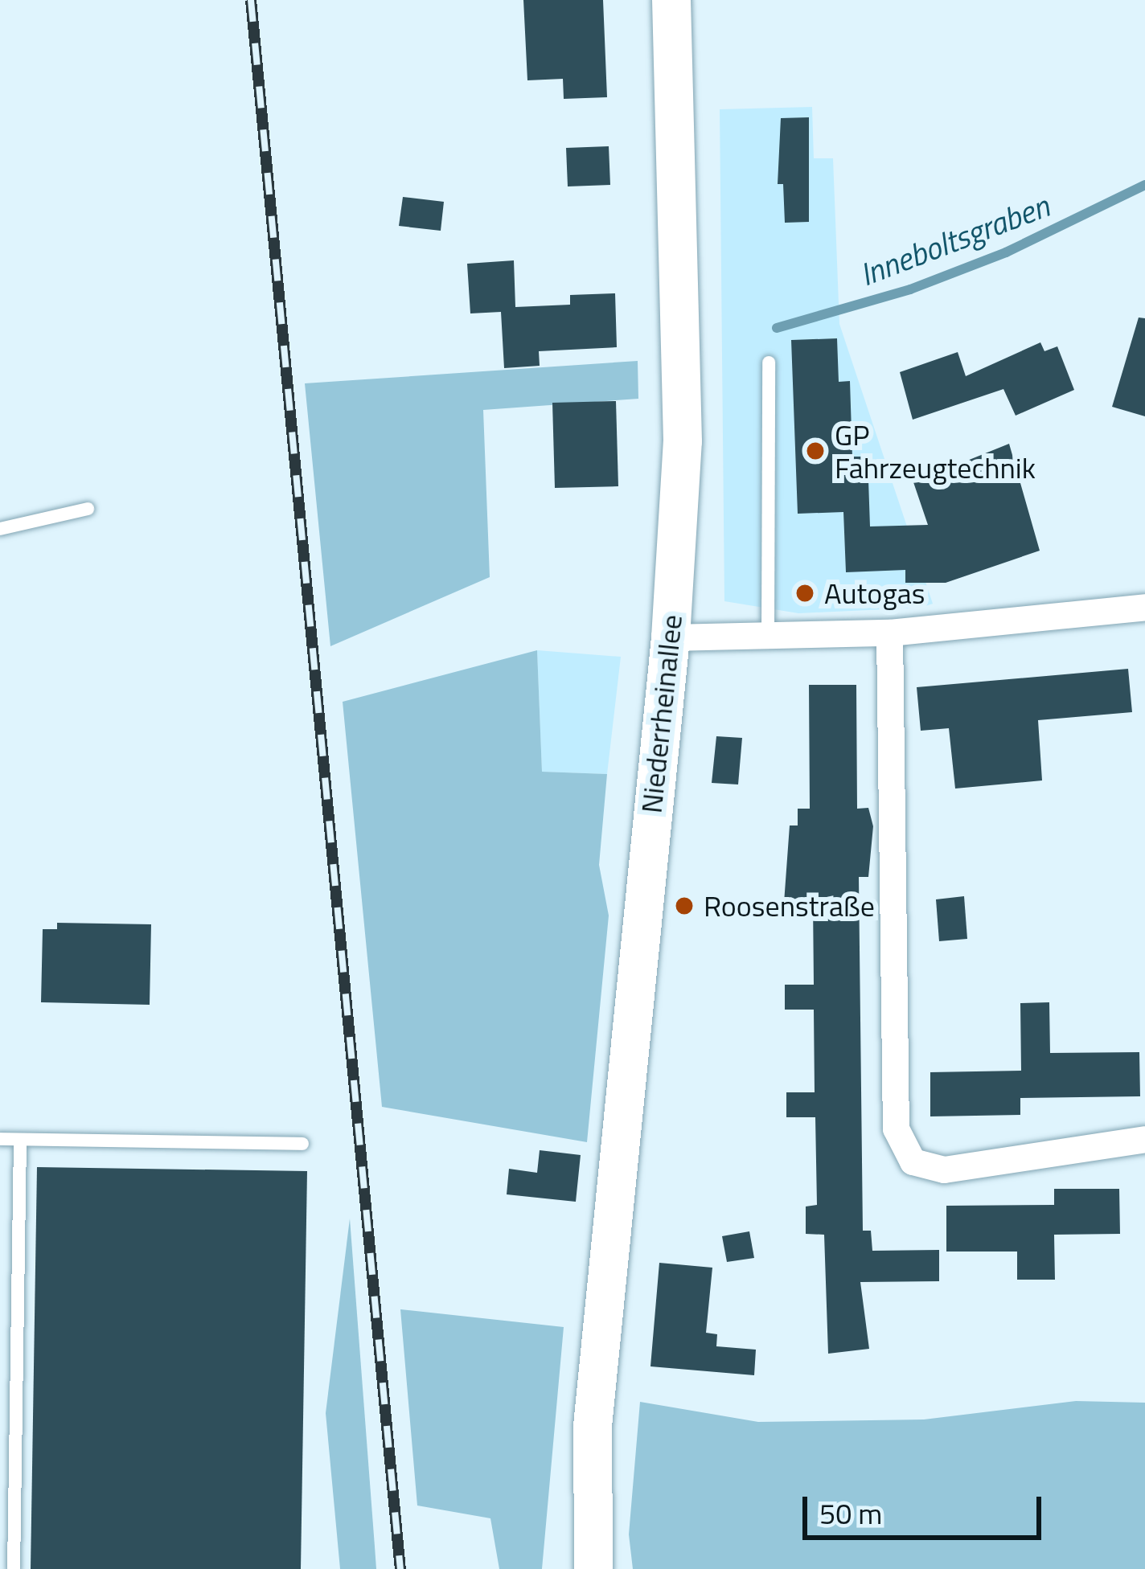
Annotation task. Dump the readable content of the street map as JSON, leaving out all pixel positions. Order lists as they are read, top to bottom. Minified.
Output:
{"streets":{"main road":["Niederrheinallee"]},"water":["Inneboltsgraben"],"places":["GP Fahrzeugtechnik","Autogas","Roosenstraße"],"scale_bar":"50 m"}
